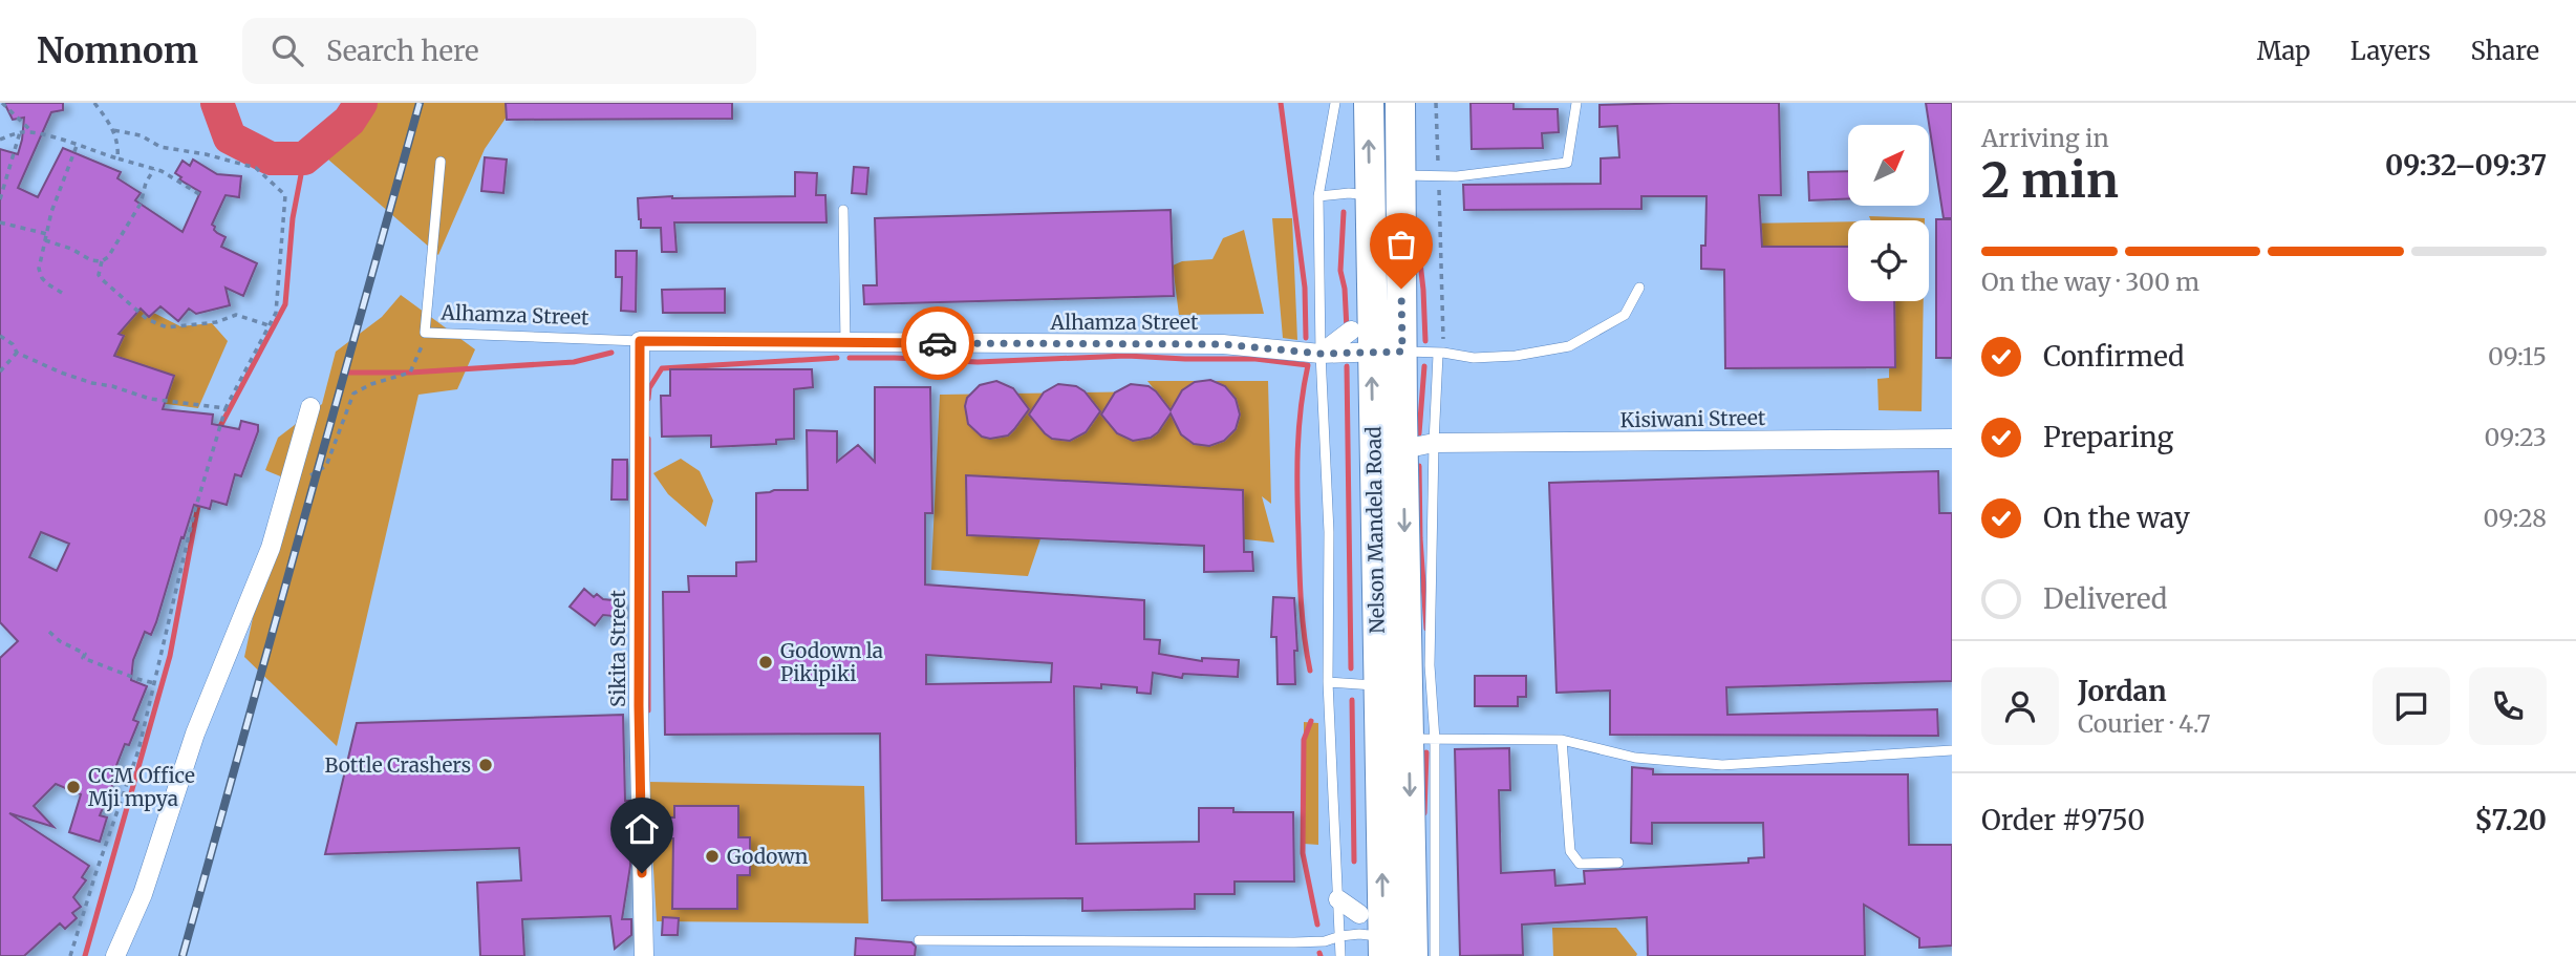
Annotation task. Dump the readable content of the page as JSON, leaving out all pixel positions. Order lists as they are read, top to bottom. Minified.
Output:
{"streets":{"main road":["Nelson Mandela Road"],"street":["Alhamza Street","Kisiwani Street","Sikita Street"]},"crossings":[["Alhamza Street","Nelson Mandela Road"],["Alhamza Street","Sikita Street"]],"places":["Godown la Pikipiki","Bottle Crashers","CCM Office Mji mpya","Godown"],"north":"top right","page":{"header":"Nomnom","search":"Search here","nav":["Map","Layers","Share"],"heading":["2 min","Arriving in","09:32–09:37"],"panel":["Jordan","Courier · 4.7","Order #9750","$7.20"],"bar":"On the way · 300 m","list":[["Confirmed","09:15"],["Preparing","09:23"],["On the way","09:28"],"Delivered"]}}
